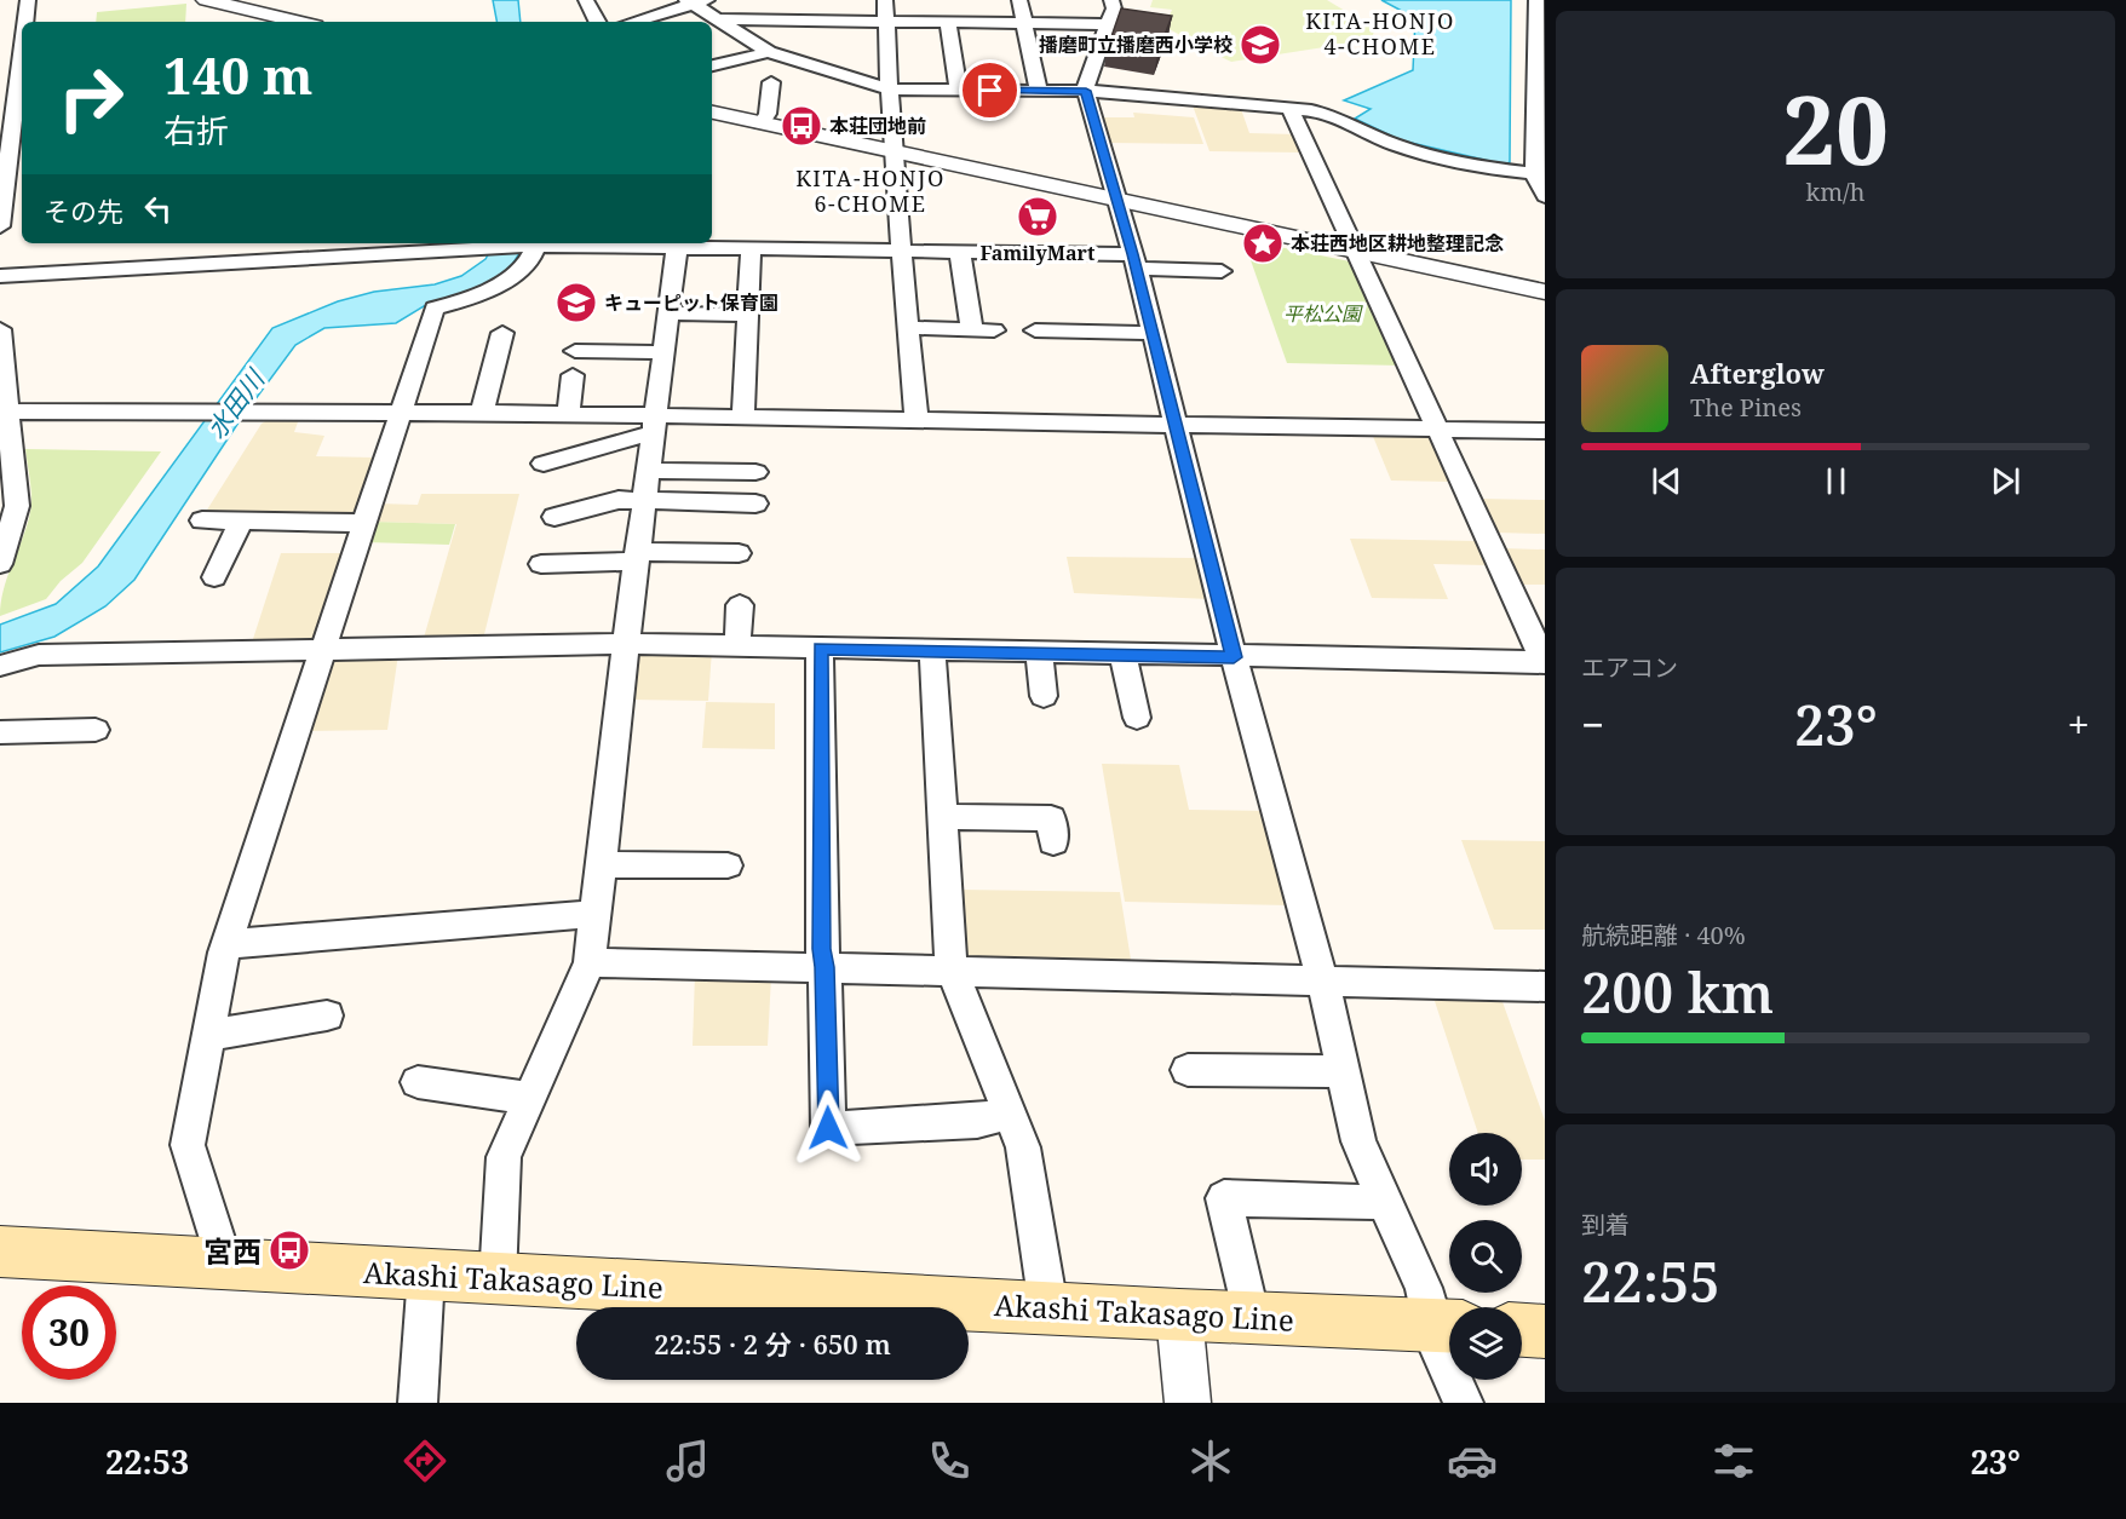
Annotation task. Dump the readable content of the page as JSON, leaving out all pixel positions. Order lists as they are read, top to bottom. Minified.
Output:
{"streets":{"main road":["Akashi Takasago Line"]},"districts":["KITA-HONJO 4-CHOME","KITA-HONJO 6-CHOME"],"water":["水田川"],"parks":["平松公園"],"places":{"school or university":["播磨町立播磨西小学校","キューピット保育園"],"bus stop":["本荘団地前","宮西"],"supermarket":["FamilyMart"],"place":["本荘西地区耕地整理記念"]},"page":{"tile":[["20","km/h"],"エアコン",["航続距離 · 40%","200 km"],["到着","22:55"]],"turn":["140 m","右折"],"then":"その先","song":["Afterglow","The Pines"],"heat":["−","23°","+"],"limit":"30","trip":"22:55 · 2 分 · 650 m","tabs":["22:53","23°"]}}
